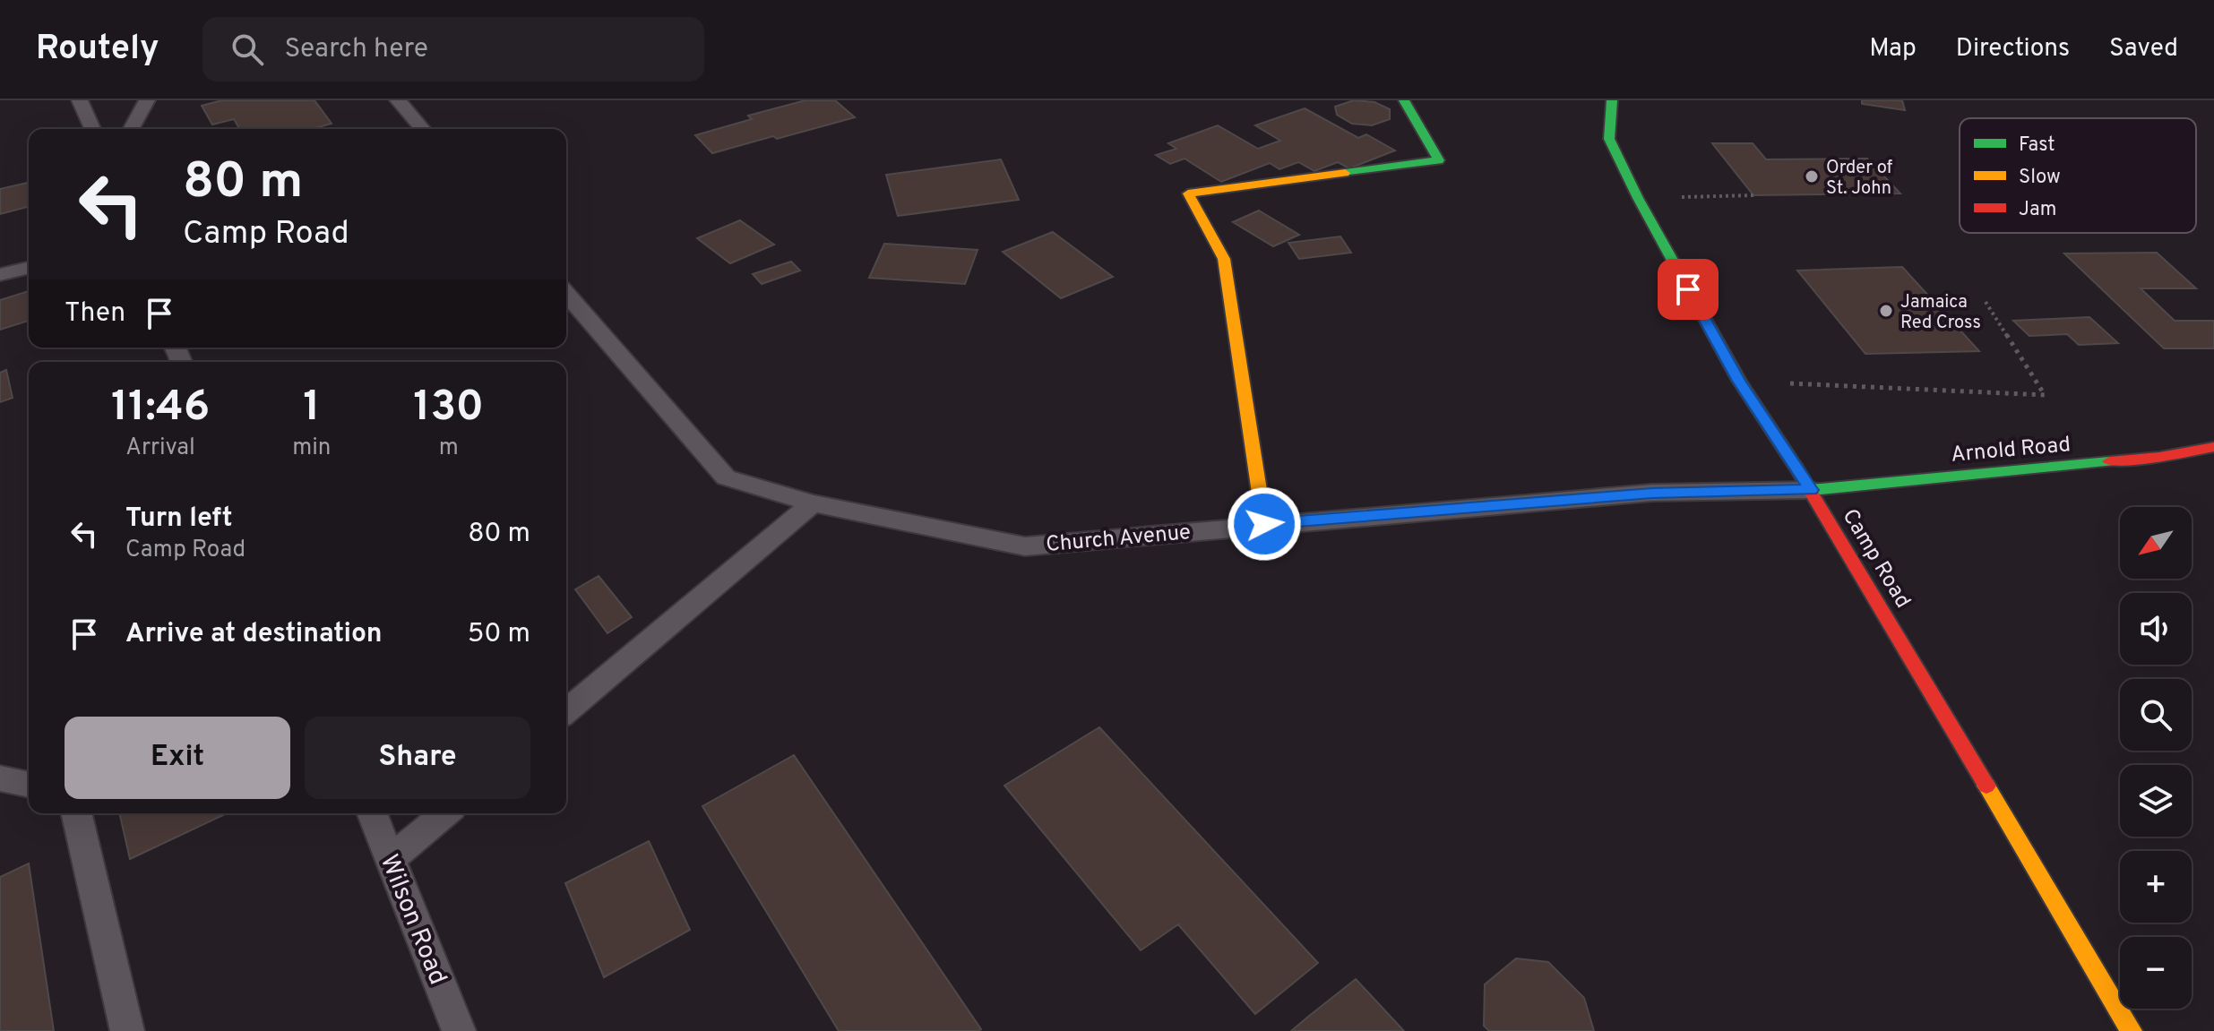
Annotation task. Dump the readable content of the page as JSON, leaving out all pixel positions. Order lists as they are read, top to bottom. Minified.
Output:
{"streets":{"street":["Arnold Road","Camp Road"],"lane":["Church Avenue","Wilson Road"]},"crossings":[["Arnold Road","Church Avenue"],["Arnold Road","Camp Road"],["Church Avenue","Camp Road"]],"places":["Order of St. John","Jamaica Red Cross"],"legend":["Fast","Slow","Jam"],"north":"bottom left","page":{"header":"Routely","search":"Search here","nav":["Map","Directions","Saved"],"turn":["80 m","Camp Road"],"then":"Then","eta":["11:46","Arrival","1","min","130","m"],"list":[{"name":"Turn left","note":"Camp Road","value":"80 m"},{"name":"Arrive at destination","value":"50 m"}],"map_buttons":["+","−"],"buttons":["Exit","Share"]}}
